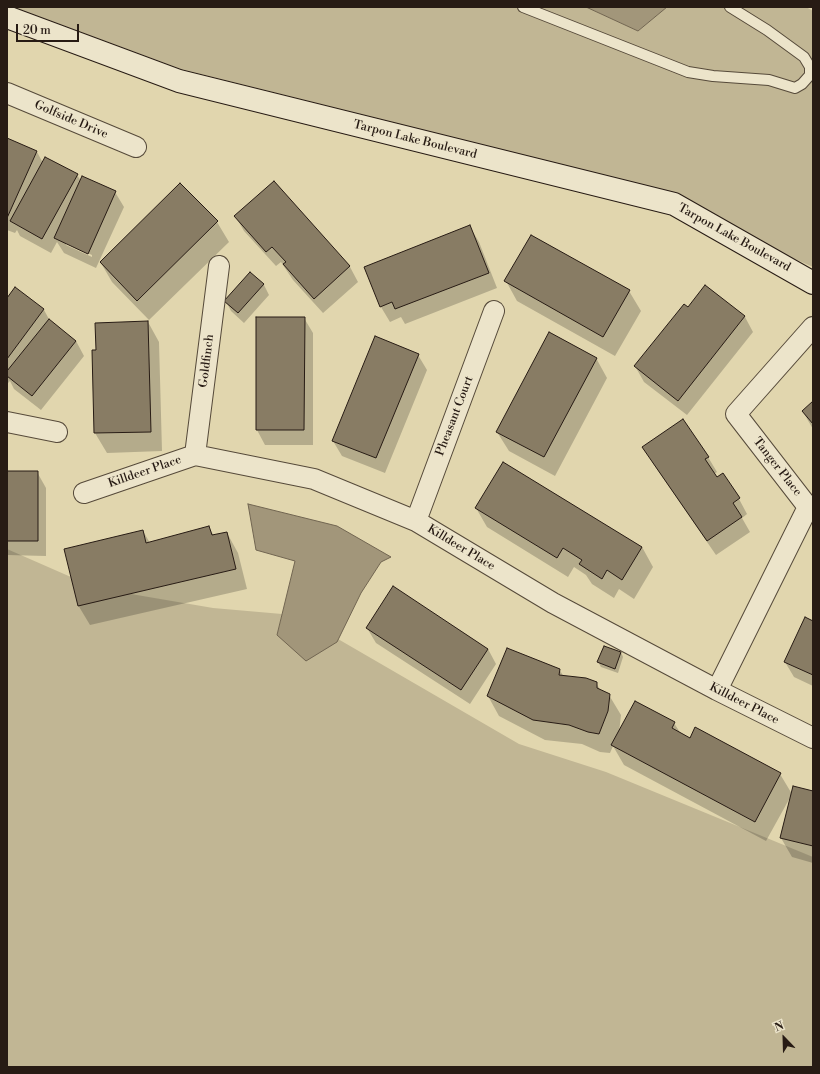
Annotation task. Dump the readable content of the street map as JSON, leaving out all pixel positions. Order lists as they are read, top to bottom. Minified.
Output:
{"streets":{"street":["Golfside Drive","Tarpon Lake Boulevard","Goldfinch","Pheasant Court","Tanger Place","Killdeer Place"]},"crossings":[["Goldfinch","Killdeer Place"],["Pheasant Court","Killdeer Place"],["Tanger Place","Killdeer Place"]],"scale_bar":"20 m","north":"top left"}
